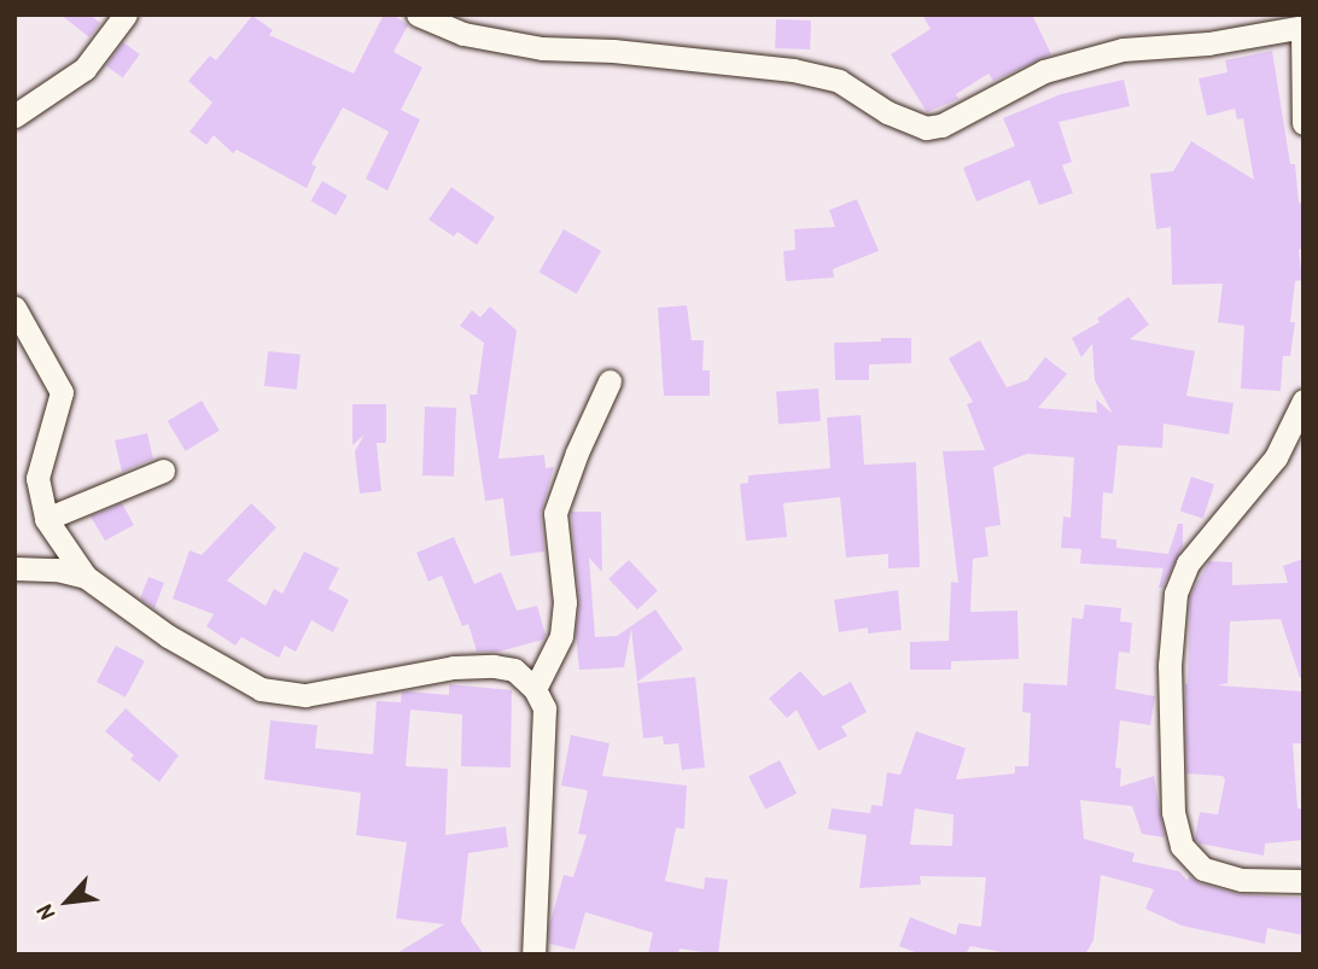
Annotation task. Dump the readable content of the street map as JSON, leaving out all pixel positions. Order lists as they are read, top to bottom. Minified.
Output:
{"north":"bottom left"}
